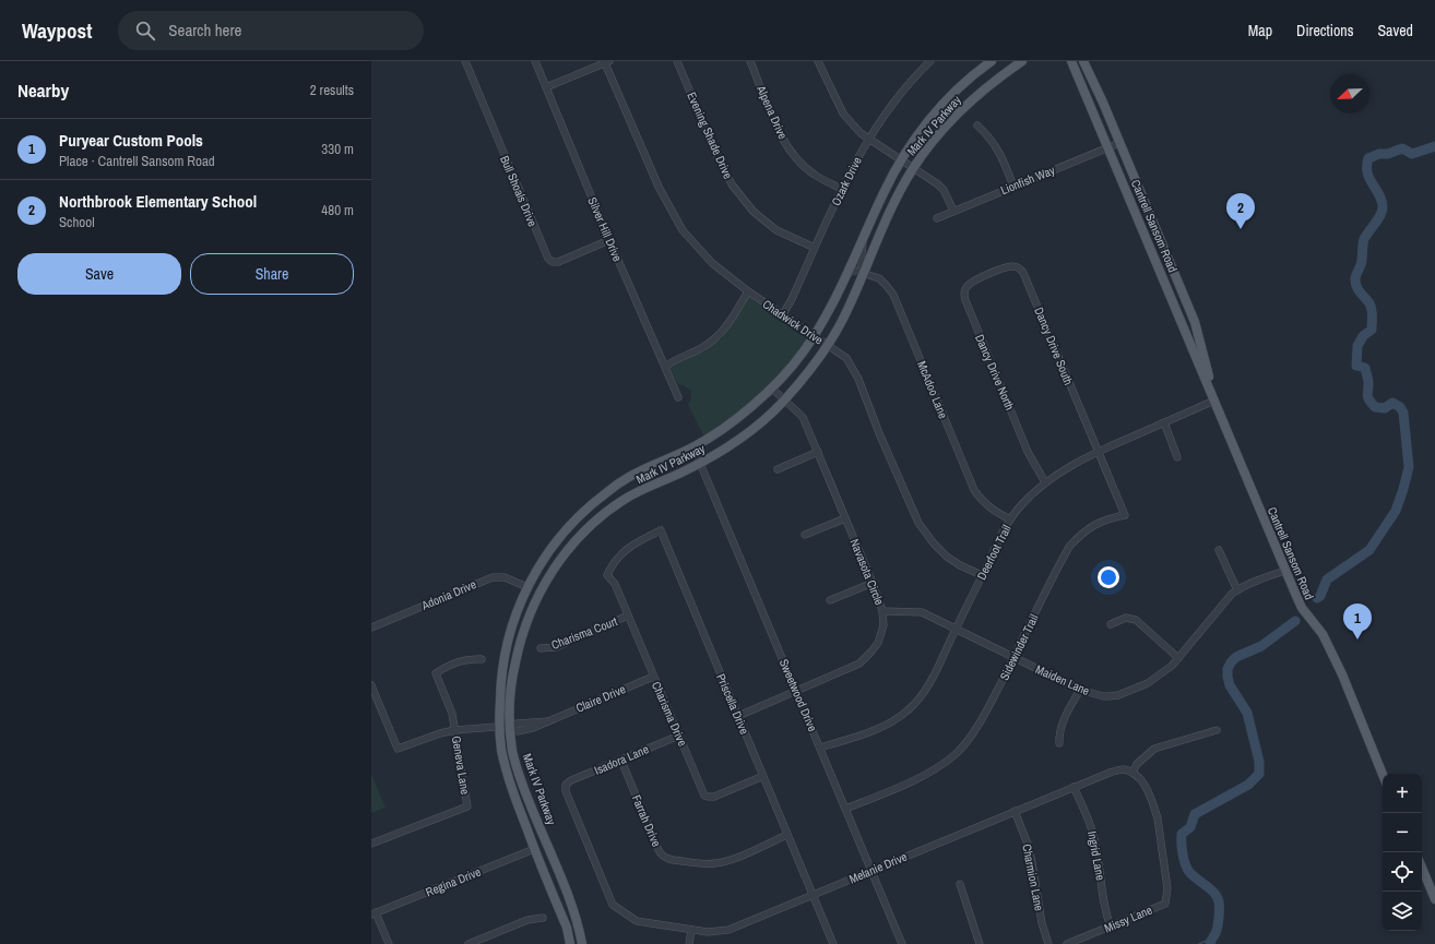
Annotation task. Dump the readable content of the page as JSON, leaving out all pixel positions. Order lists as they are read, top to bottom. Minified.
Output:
{"streets":{"main road":["Mark IV Parkway","Cantrell Sansom Road"],"street":["Alpena Drive","Evening Shade Drive","Lionfish Way","Ozark Drive","Bull Shoals Drive","Silver Hill Drive","Chadwick Drive","Dancy Drive South","Dancy Drive North","McAdoo Lane","Deerfoot Trail","Navasota Circle","Adonia Drive","Charisma Court","Sidewinder Trail","Maiden Lane","Sweetwood Drive","Claire Drive","Priscella Drive","Charisma Drive","Isadora Lane","Geneva Lane","Farrah Drive","Ingrid Lane","Melanie Drive","Charmion Lane","Regina Drive","Missy Lane"]},"crossings":[["Alpena Drive","Ozark Drive"],["Mark IV Parkway","Chadwick Drive"],["Mark IV Parkway","McAdoo Lane"],["Mark IV Parkway","Navasota Circle"],["Mark IV Parkway","Adonia Drive"],["Mark IV Parkway","Sweetwood Drive"],["Mark IV Parkway","Claire Drive"],["Mark IV Parkway","Regina Drive"],["Evening Shade Drive","Ozark Drive"],["Lionfish Way","Cantrell Sansom Road"],["Ozark Drive","Chadwick Drive"],["Bull Shoals Drive","Silver Hill Drive"],["Cantrell Sansom Road","Deerfoot Trail"],["Cantrell Sansom Road","Maiden Lane"],["Chadwick Drive","Deerfoot Trail"],["Dancy Drive South","Dancy Drive North"],["Dancy Drive South","Deerfoot Trail"],["Dancy Drive South","Sidewinder Trail"],["Dancy Drive North","Deerfoot Trail"],["McAdoo Lane","Deerfoot Trail"],["Deerfoot Trail","Sidewinder Trail"],["Deerfoot Trail","Maiden Lane"],["Deerfoot Trail","Sweetwood Drive"],["Navasota Circle","Maiden Lane"],["Navasota Circle","Sweetwood Drive"],["Navasota Circle","Priscella Drive"],["Charisma Court","Charisma Drive"],["Sidewinder Trail","Maiden Lane"],["Sidewinder Trail","Sweetwood Drive"],["Sweetwood Drive","Melanie Drive"],["Claire Drive","Charisma Drive"],["Claire Drive","Geneva Lane"],["Priscella Drive","Charisma Drive"],["Priscella Drive","Farrah Drive"],["Priscella Drive","Melanie Drive"],["Charisma Drive","Isadora Lane"],["Isadora Lane","Farrah Drive"],["Isadora Lane","Melanie Drive"],["Ingrid Lane","Melanie Drive"],["Ingrid Lane","Missy Lane"],["Melanie Drive","Charmion Lane"],["Melanie Drive","Missy Lane"]],"north":"bottom left","page":{"header":"Waypost","search":"Search here","nav":["Map","Directions","Saved"],"heading":["Nearby","2 results"],"list":[{"mark":"1","name":"Puryear Custom Pools","note":"Place · Cantrell Sansom Road","value":"330 m"},{"mark":"2","name":"Northbrook Elementary School","note":"School","value":"480 m"}],"pins":["2","1"],"buttons":["Save","Share"],"map_buttons":["+","−"]}}
